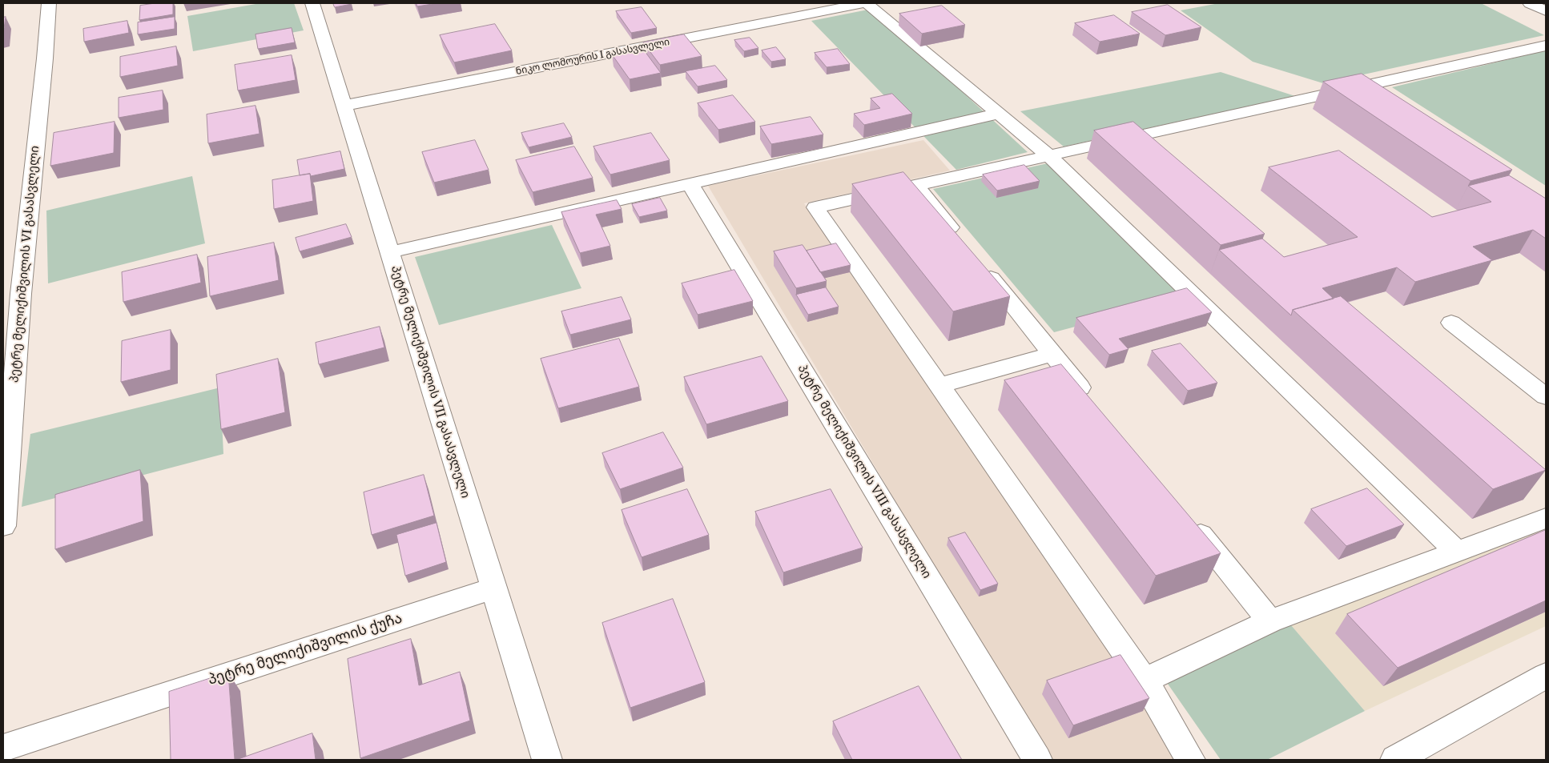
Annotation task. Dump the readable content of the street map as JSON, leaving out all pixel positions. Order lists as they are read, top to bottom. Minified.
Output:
{"streets":{"street":["ნიკო ლომოურის I გასასვლელი","პეტრე მელიქიშვილის VI გასასვლელი","პეტრე მელიქიშვილის VII გასასვლელი","პეტრე მელიქიშვილის VIII გასასვლელი","პეტრე მელიქიშვილის ქუჩა"]},"crossings":[["ნიკო ლომოურის I გასასვლელი","პეტრე მელიქიშვილის VII გასასვლელი"],["პეტრე მელიქიშვილის VII გასასვლელი","პეტრე მელიქიშვილის ქუჩა"]]}
